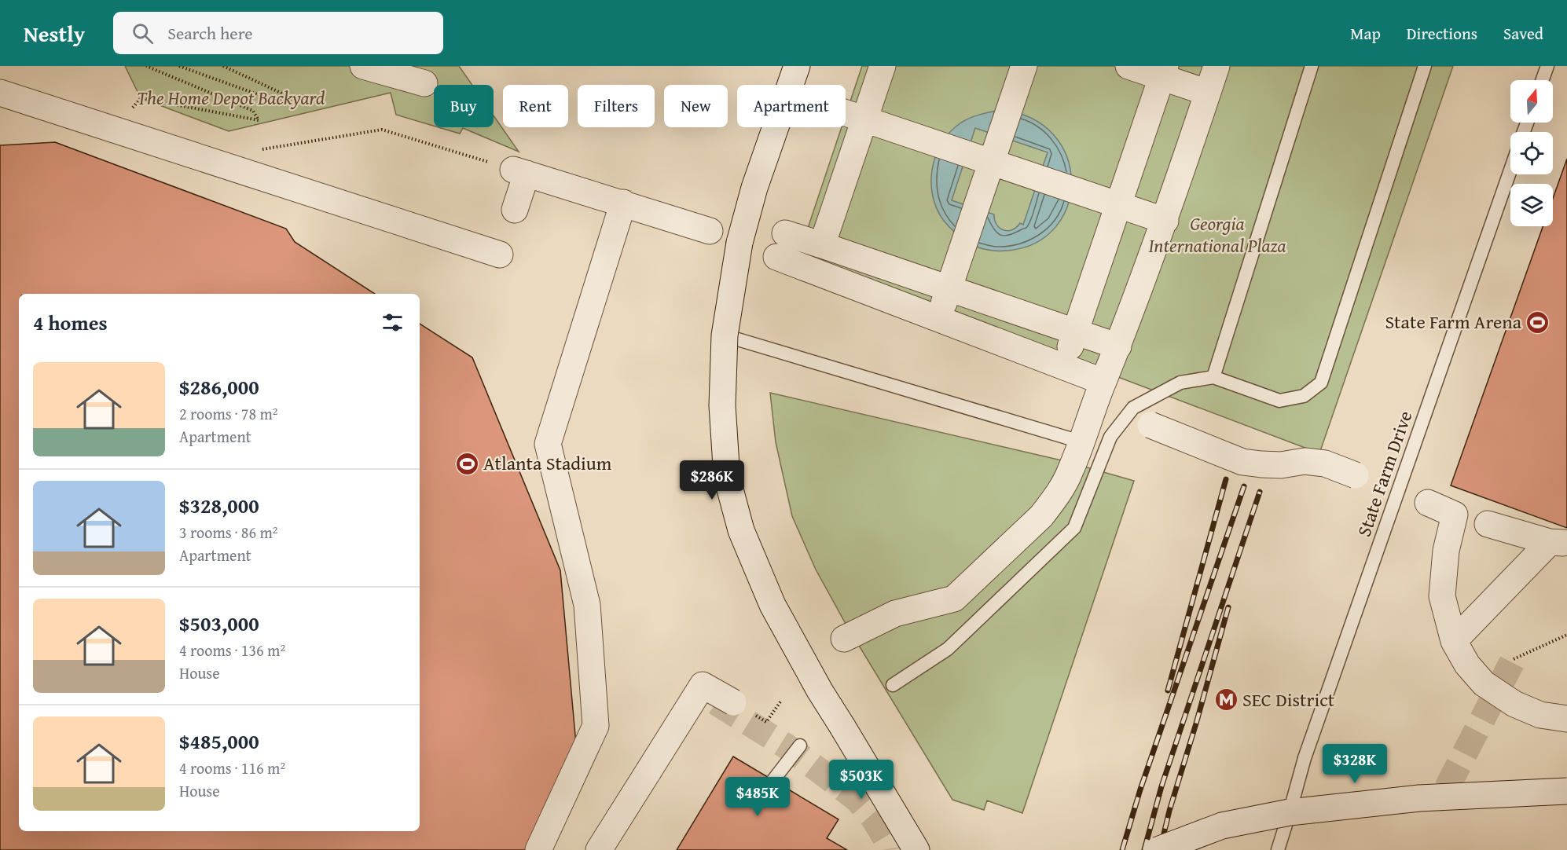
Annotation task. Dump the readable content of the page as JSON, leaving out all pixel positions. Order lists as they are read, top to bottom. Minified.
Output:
{"streets":{"lane":["State Farm Drive"]},"parks":["The Home Depot Backyard","Georgia International Plaza"],"places":{"sports":["State Farm Arena","Atlanta Stadium"],"metro station":["SEC District"]},"north":"top","page":{"header":"Nestly","search":"Search here","nav":["Map","Directions","Saved"],"chip":["Buy","Rent","Filters","New","Apartment"],"heading":"4 homes","list":[{"name":"$286,000","note":"2 rooms · 78 m² · Apartment"},{"name":"$328,000","note":"3 rooms · 86 m² · Apartment"},{"name":"$503,000","note":"4 rooms · 136 m² · House"},{"name":"$485,000","note":"4 rooms · 116 m² · House"}],"price":["$286K","$328K","$503K","$485K"]}}
